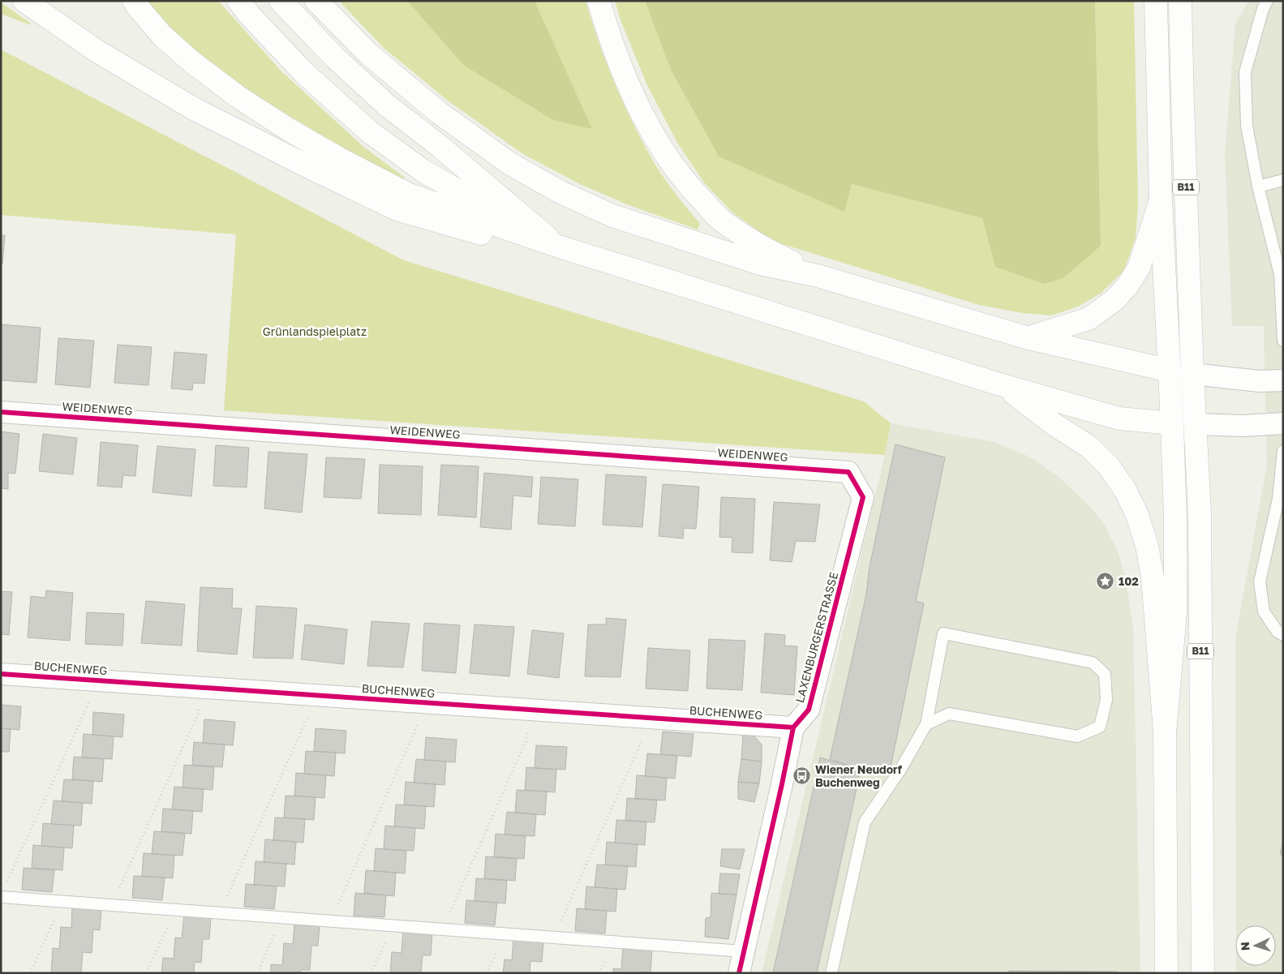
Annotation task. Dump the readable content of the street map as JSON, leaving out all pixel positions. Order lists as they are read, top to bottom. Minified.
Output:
{"streets":{"main road":["B11"],"street":["WEIDENWEG","LAXENBURGERSTRASSE","BUCHENWEG"]},"crossings":[["WEIDENWEG","LAXENBURGERSTRASSE"],["LAXENBURGERSTRASSE","BUCHENWEG"]],"parks":["Grünlandspielplatz"],"places":{"place":["102"],"bus stop":["Wiener Neudorf Buchenweg"]},"north":"left"}
